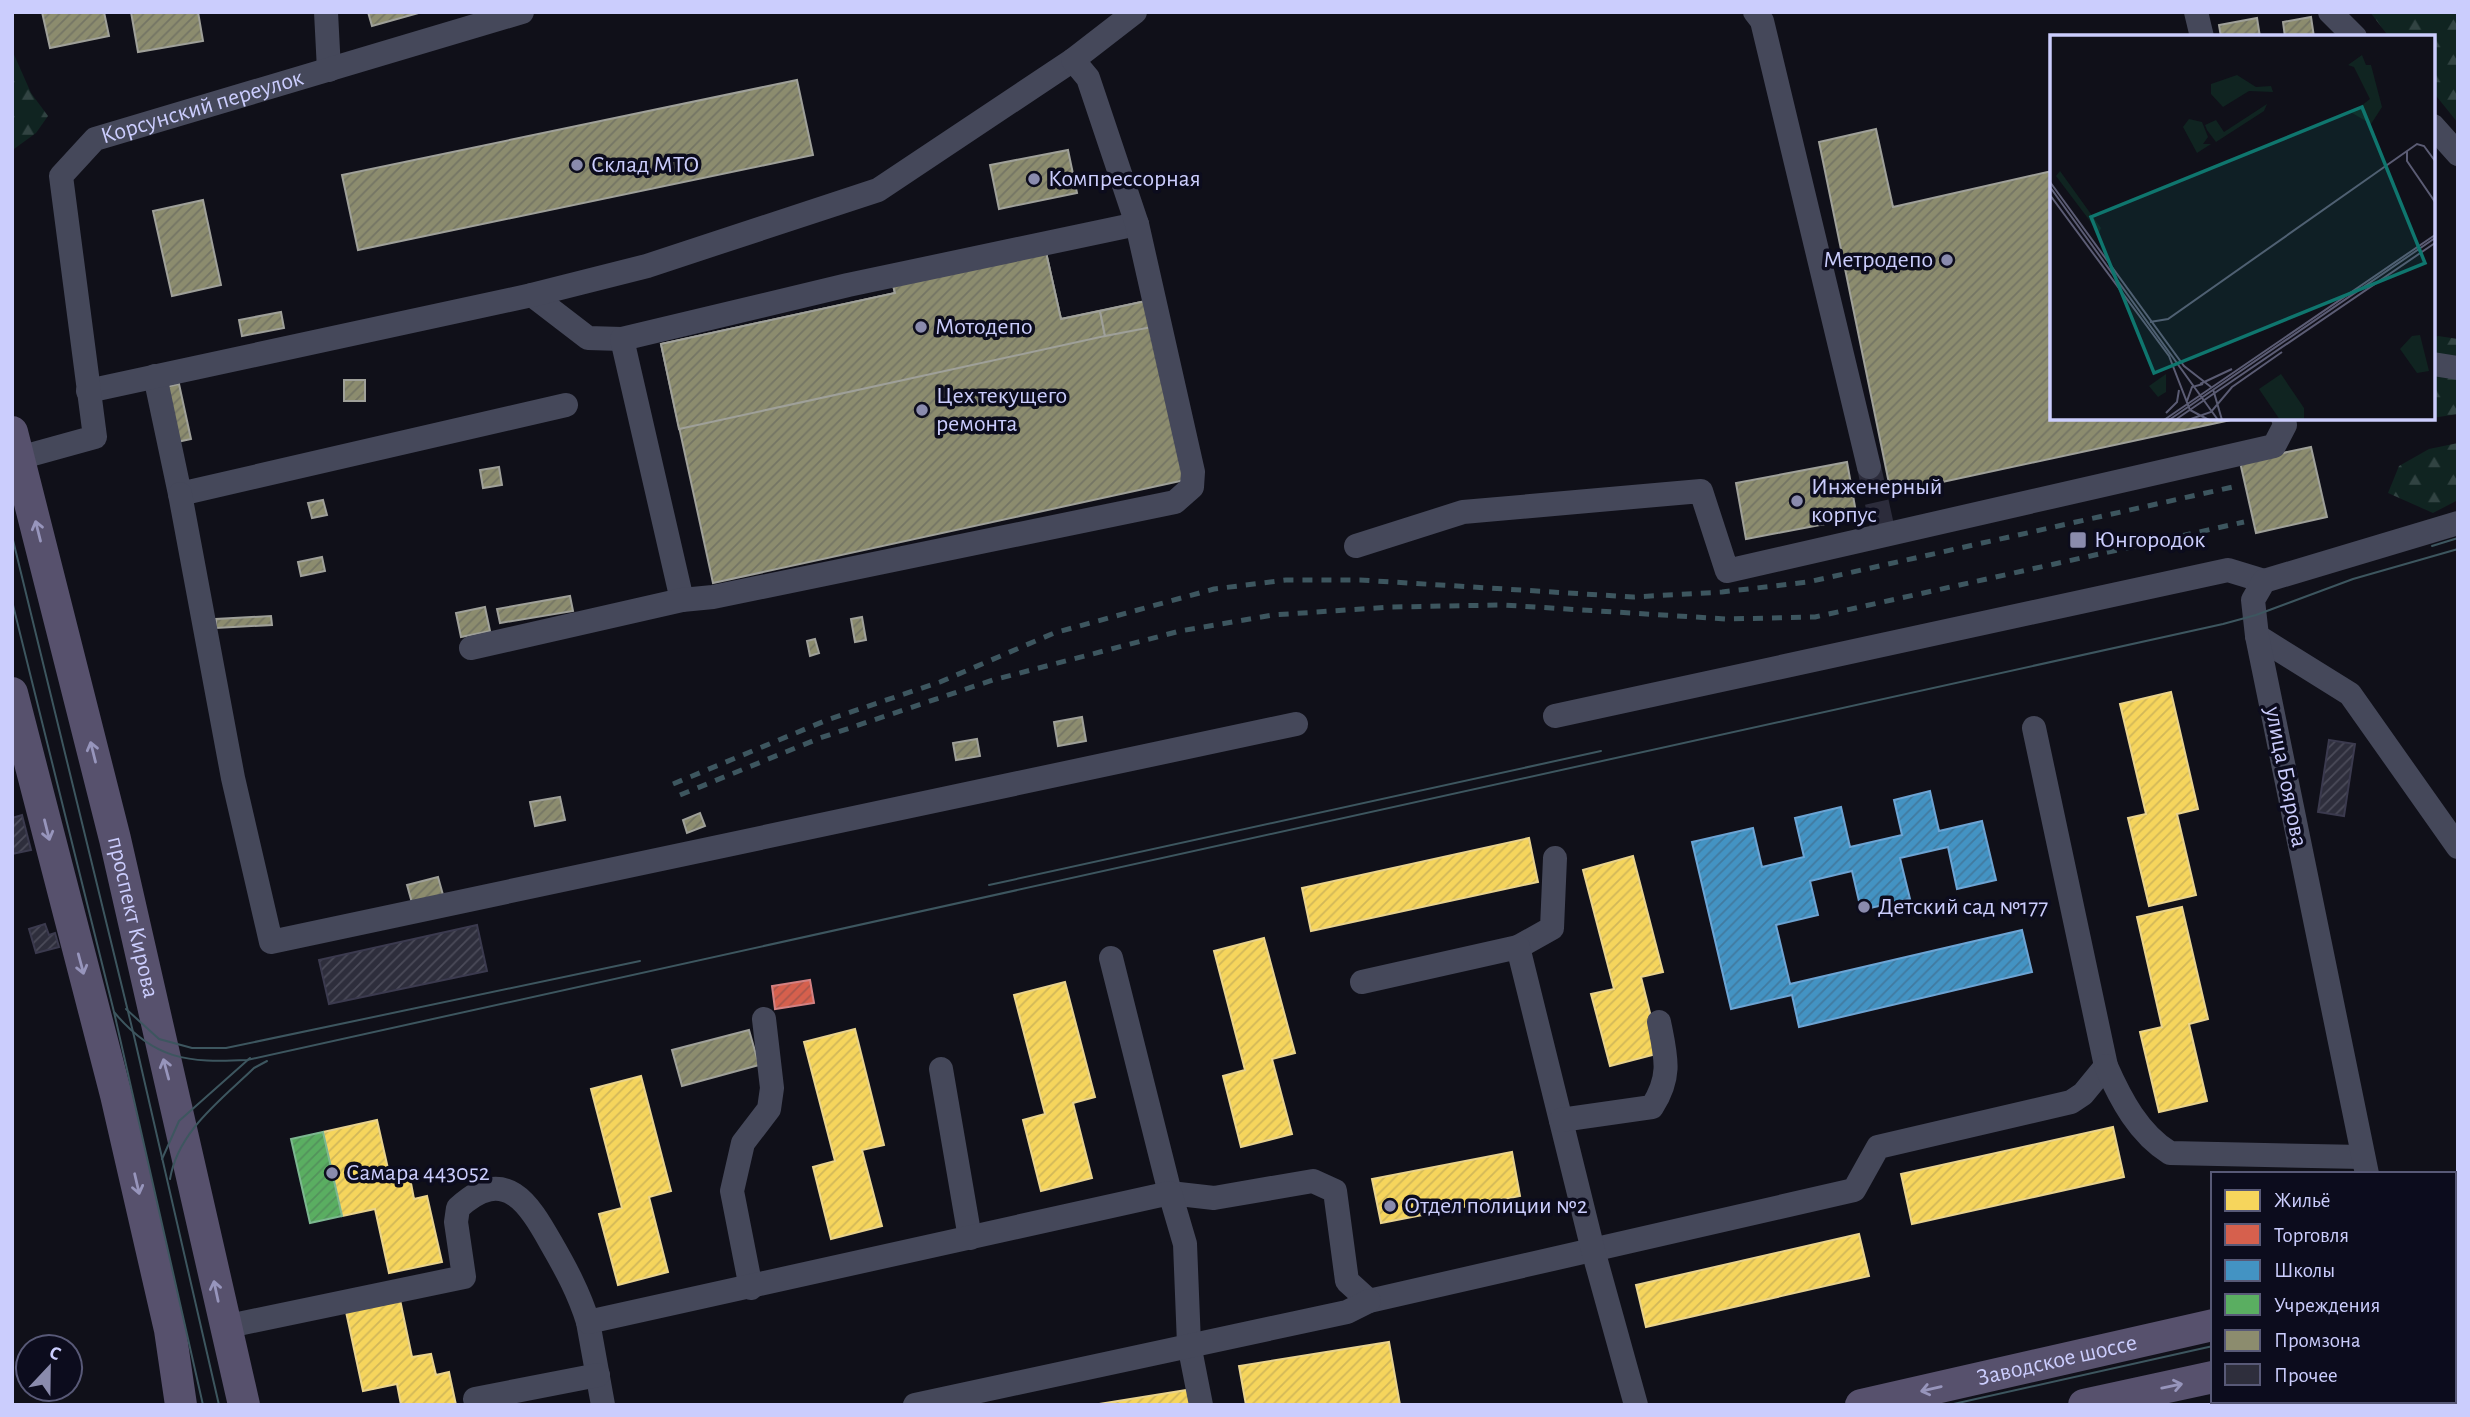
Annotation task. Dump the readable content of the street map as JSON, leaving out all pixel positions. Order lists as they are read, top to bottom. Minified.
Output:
{"streets":{"main road":["проспект Кирова","Заводское шоссе"],"street":["Корсунский переулок","улица Боярова"]},"crossings":[["Корсунский переулок","проспект Кирова"]],"places":{"other":["Склад МТО","Компрессорная","Метродепо","Мотодепо","Цех текущего ремонта","Инженерный корпус","Детский сад №177","Самара 443052","Отдел полиции №2"],"transit":["Юнгородок"]},"legend":["Жильё","Торговля","Школы","Учреждения","Промзона","Прочее"],"north":"top"}
